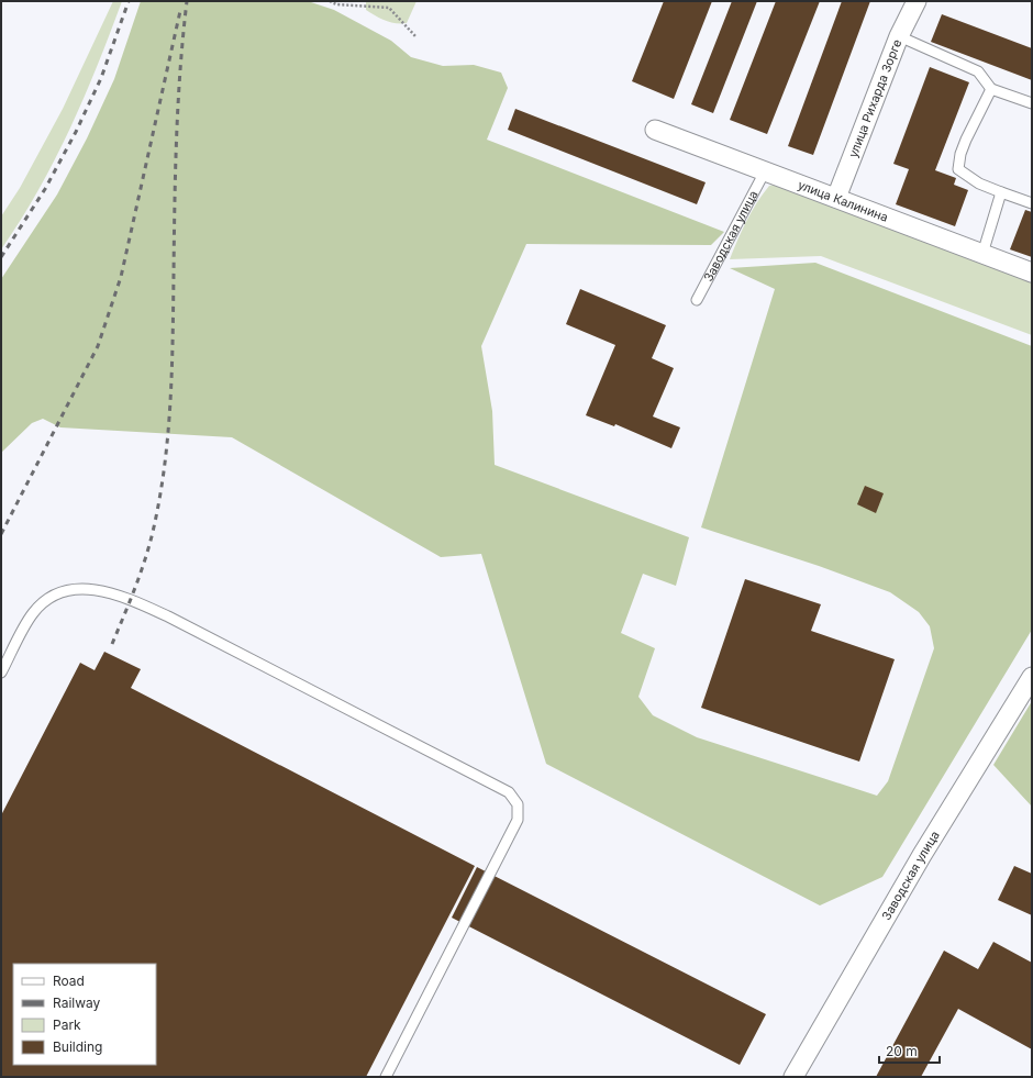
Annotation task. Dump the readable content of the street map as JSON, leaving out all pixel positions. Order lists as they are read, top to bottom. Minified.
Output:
{"streets":{"street":["улица Рихарда Зорге","улица Калинина","Заводская улица"]},"crossings":[["улица Рихарда Зорге","улица Калинина"],["улица Калинина","Заводская улица"]],"legend":["Road","Railway","Park","Building"],"scale_bar":"20 m"}
